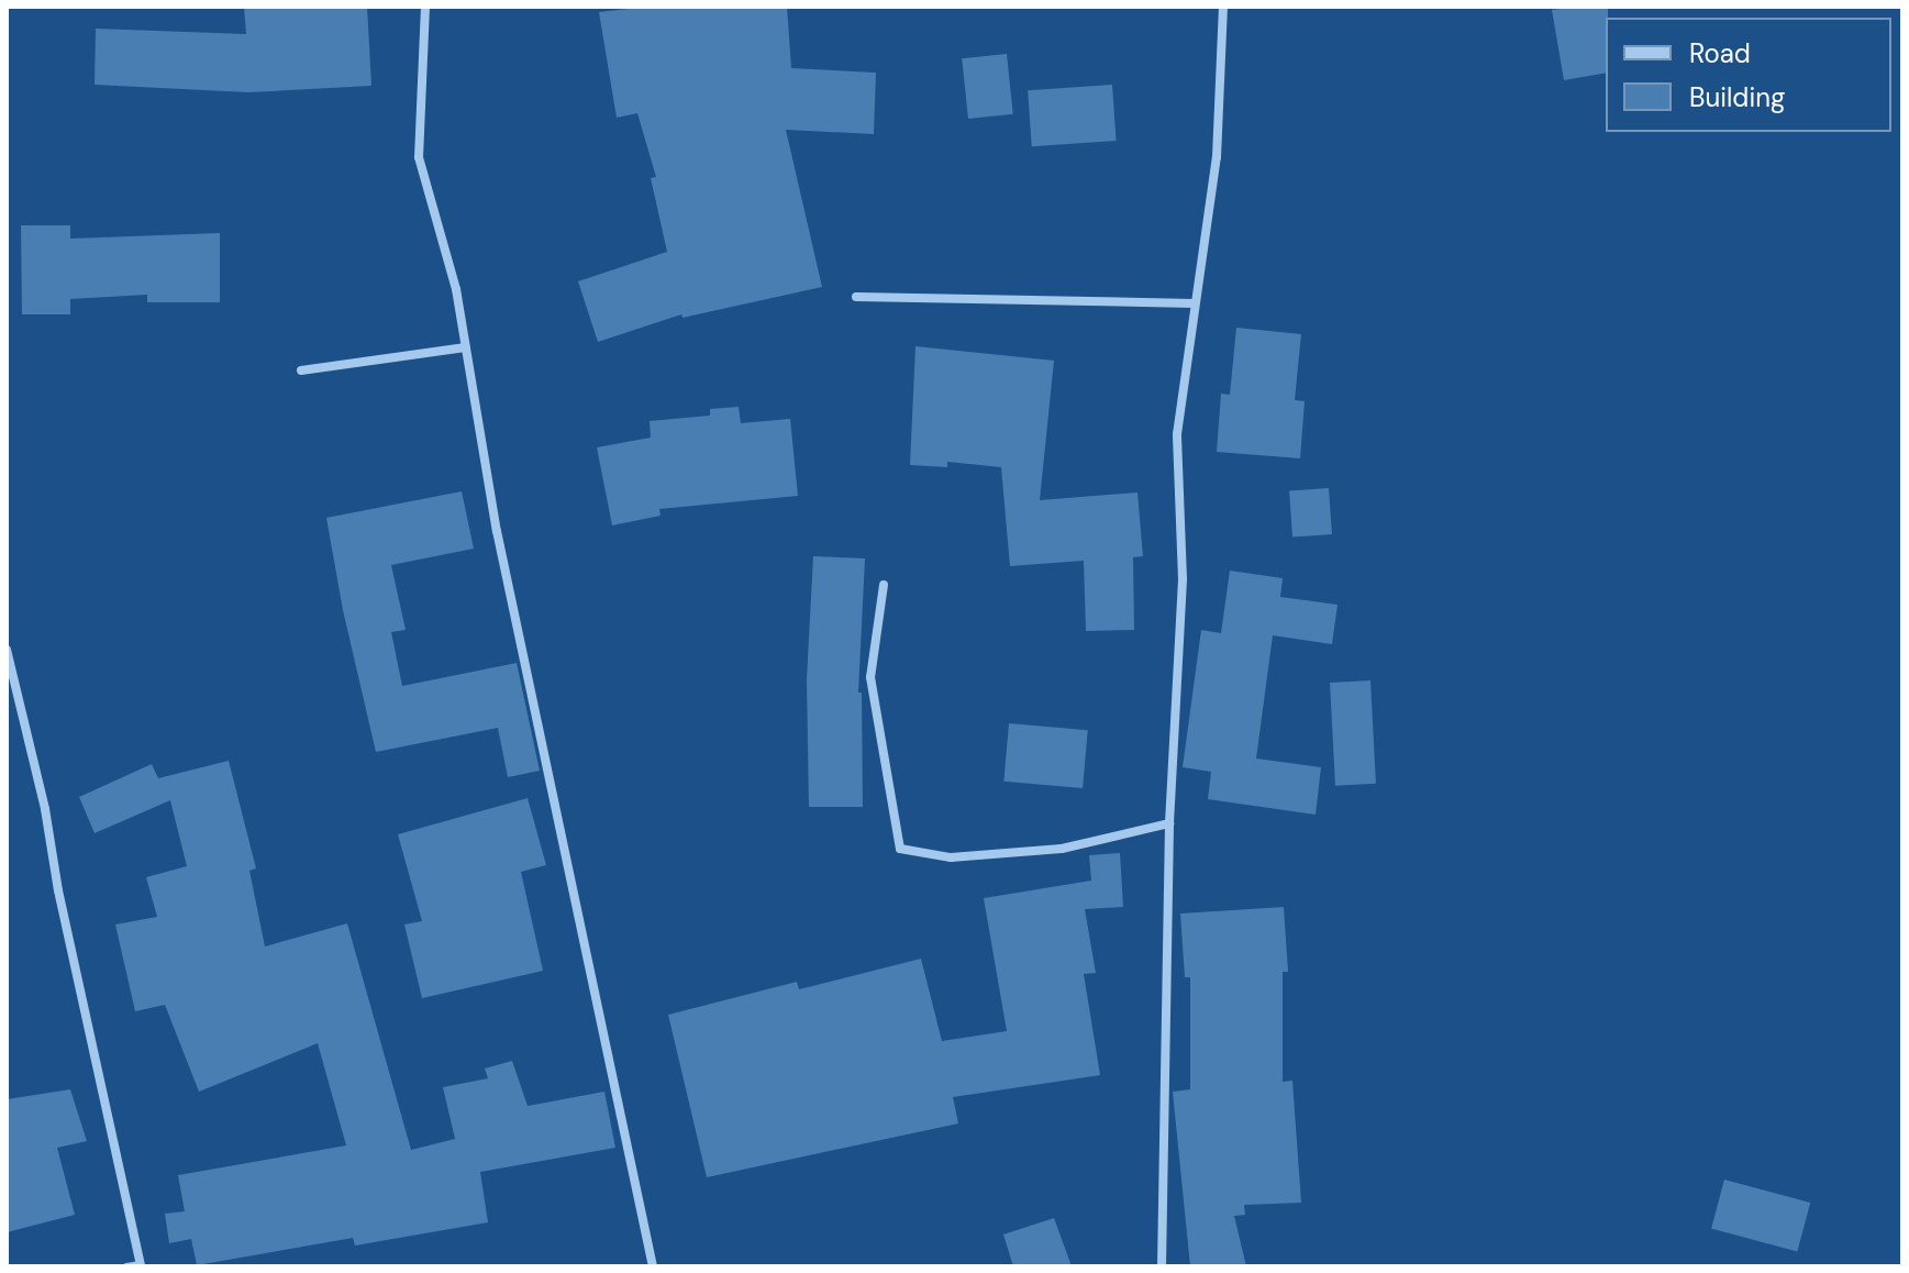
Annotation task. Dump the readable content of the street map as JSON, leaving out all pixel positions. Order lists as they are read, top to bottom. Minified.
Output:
{"legend":["Road","Building"]}
